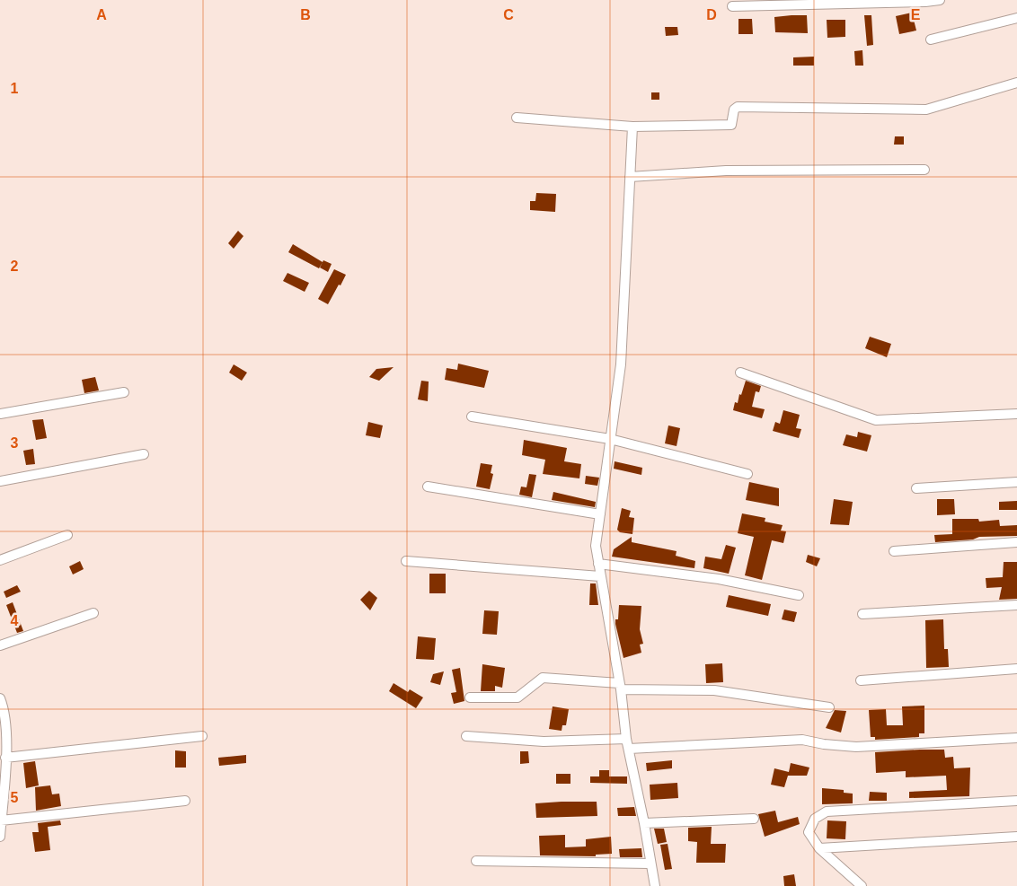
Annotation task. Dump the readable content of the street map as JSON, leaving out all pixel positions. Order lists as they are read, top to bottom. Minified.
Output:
{"grid":{"columns":["A","B","C","D","E"],"rows":["1","2","3","4","5"]}}
